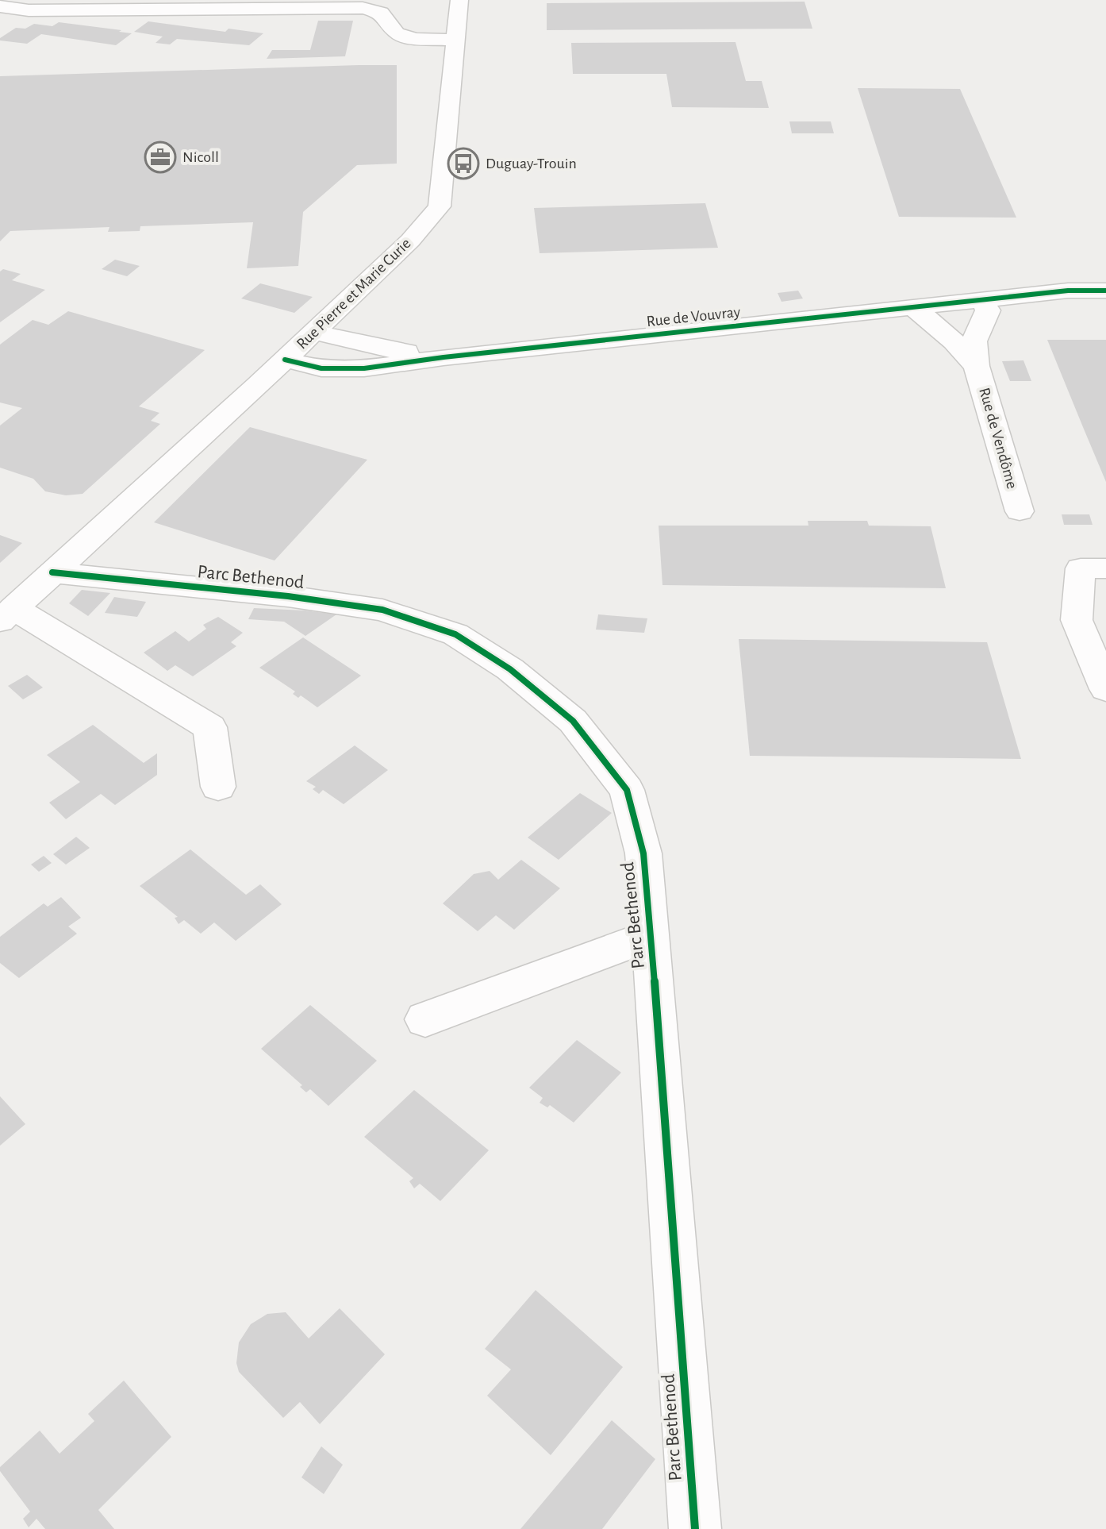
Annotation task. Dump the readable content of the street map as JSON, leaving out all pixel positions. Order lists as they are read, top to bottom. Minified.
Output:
{"streets":{"street":["Rue Pierre et Marie Curie","Rue de Vouvray","Rue de Vendôme","Parc Bethenod"]},"crossings":[["Rue Pierre et Marie Curie","Rue de Vouvray"],["Rue Pierre et Marie Curie","Parc Bethenod"],["Rue de Vouvray","Rue de Vendôme"]],"places":{"office":["Nicoll"],"bus stop":["Duguay-Trouin"]}}
